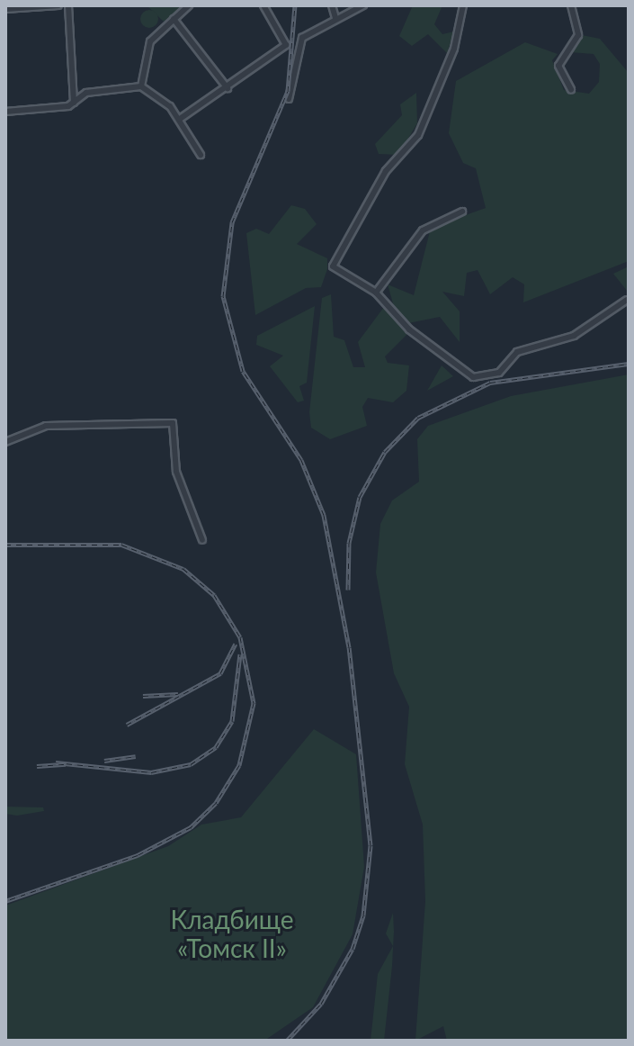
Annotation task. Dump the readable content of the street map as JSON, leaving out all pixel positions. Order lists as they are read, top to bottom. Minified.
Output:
{"parks":["Кладбище «Томск II»"]}
